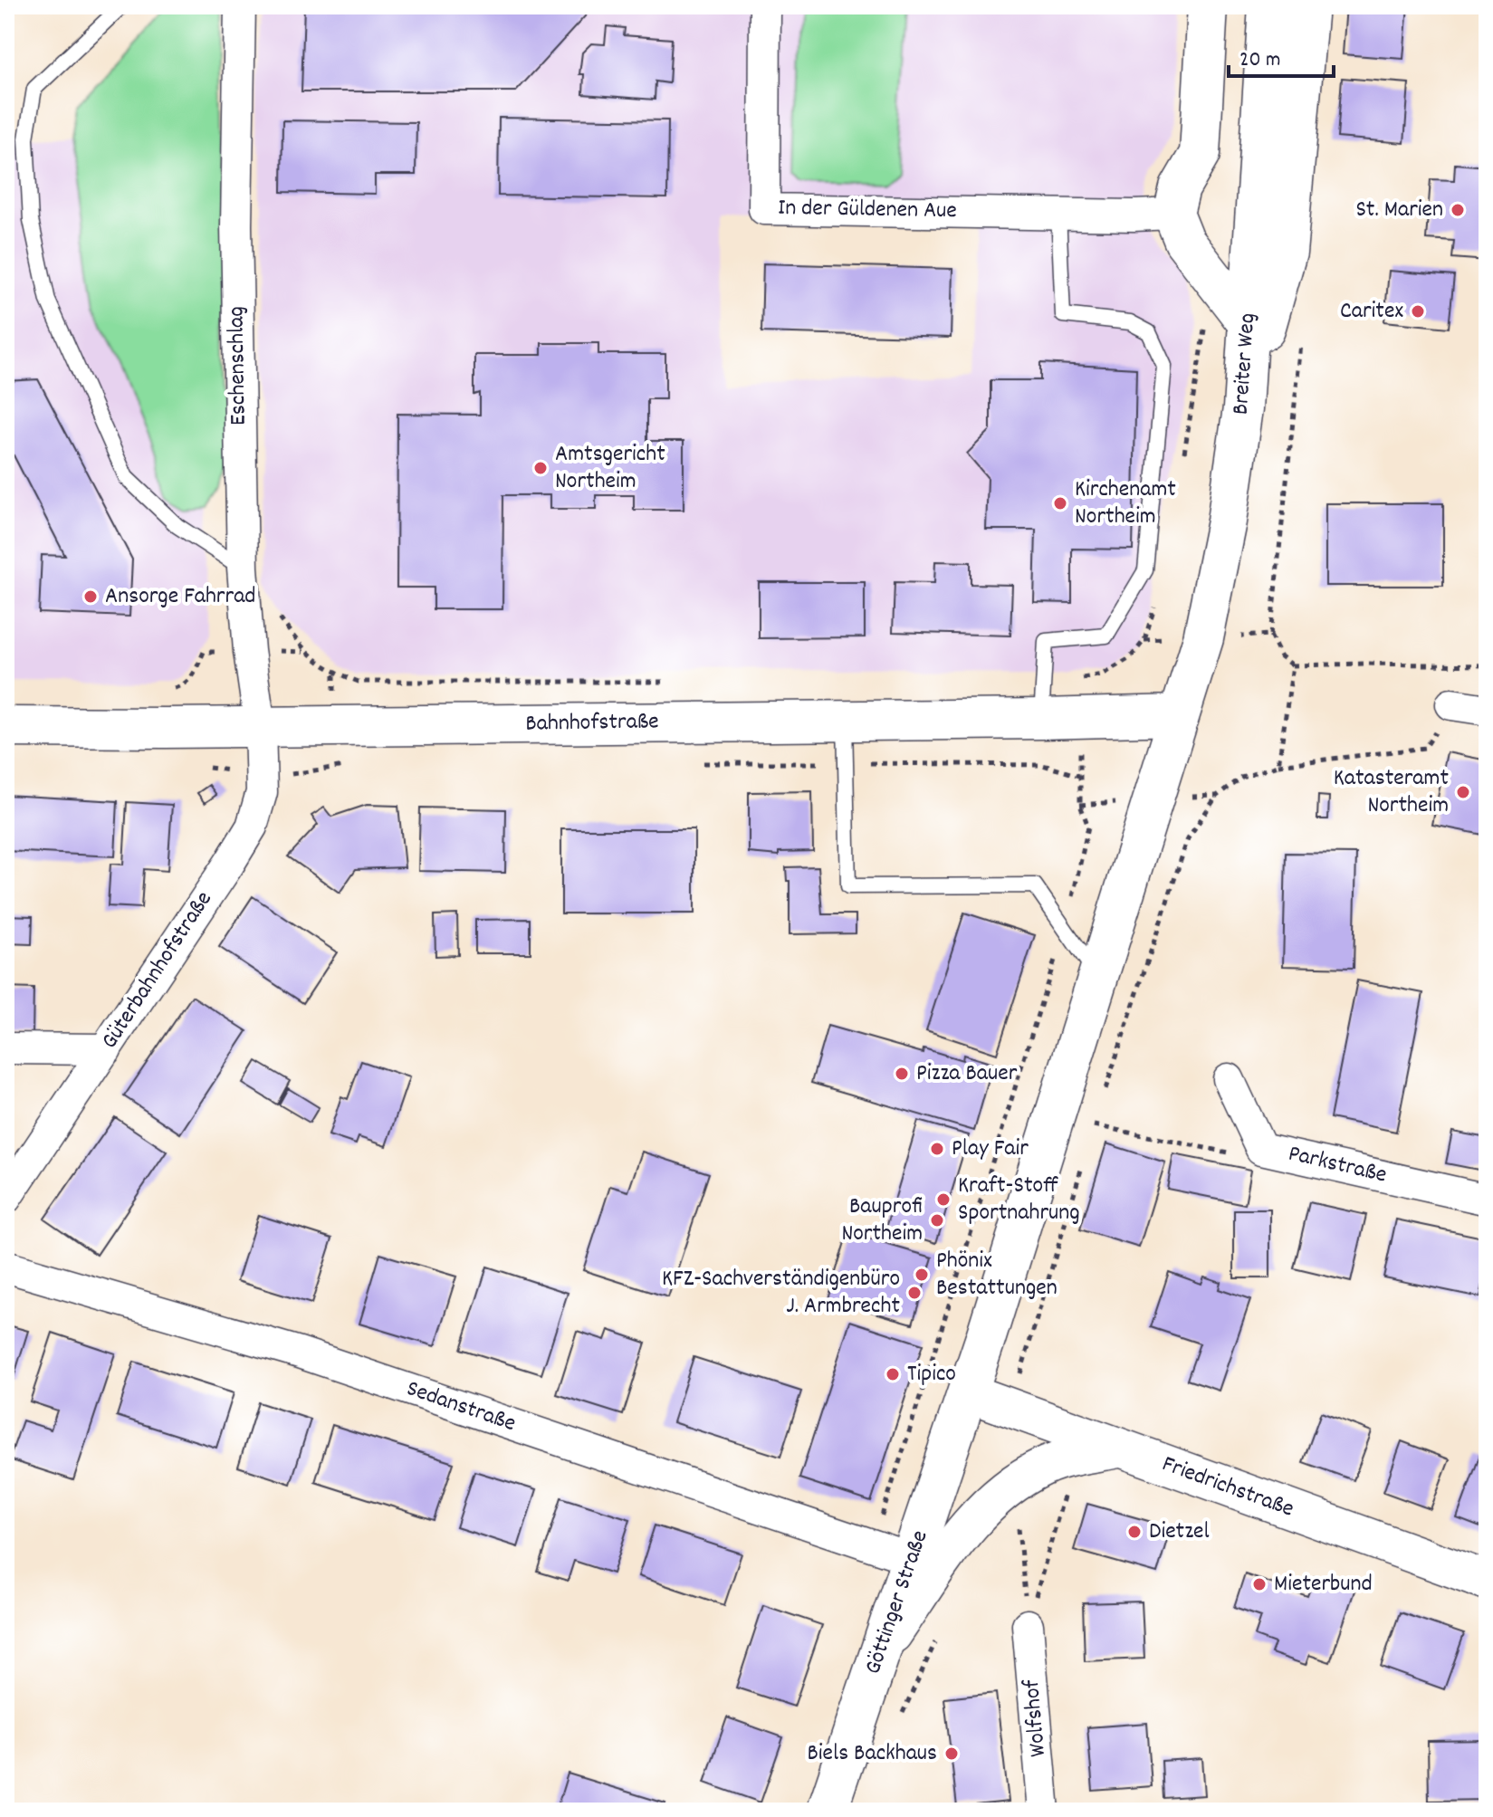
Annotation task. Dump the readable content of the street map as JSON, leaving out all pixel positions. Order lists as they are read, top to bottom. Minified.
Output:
{"streets":{"main road":["Breiter Weg","Bahnhofstraße","Göttinger Straße"],"street":["In der Güldenen Aue","Eschenschlag","Güterbahnhofstraße","Parkstraße","Sedanstraße","Friedrichstraße","Wolfshof"]},"crossings":[["Breiter Weg","Bahnhofstraße"],["Breiter Weg","Göttinger Straße"],["Eschenschlag","Bahnhofstraße"],["Eschenschlag","Güterbahnhofstraße"],["Bahnhofstraße","Güterbahnhofstraße"],["Sedanstraße","Göttinger Straße"],["Friedrichstraße","Göttinger Straße"]],"places":["St. Marien","Caritex","Amtsgericht Northeim","Kirchenamt Northeim","Ansorge Fahrrad","Katasteramt Northeim","Pizza Bauer","Play Fair","Kraft-Stoff Sportnahrung","Bauprofi Northeim","Phönix Bestattungen","KFZ-Sachverständigenbüro J. Armbrecht","Tipico","Dietzel","Mieterbund","Biels Backhaus"],"scale_bar":"20 m"}
